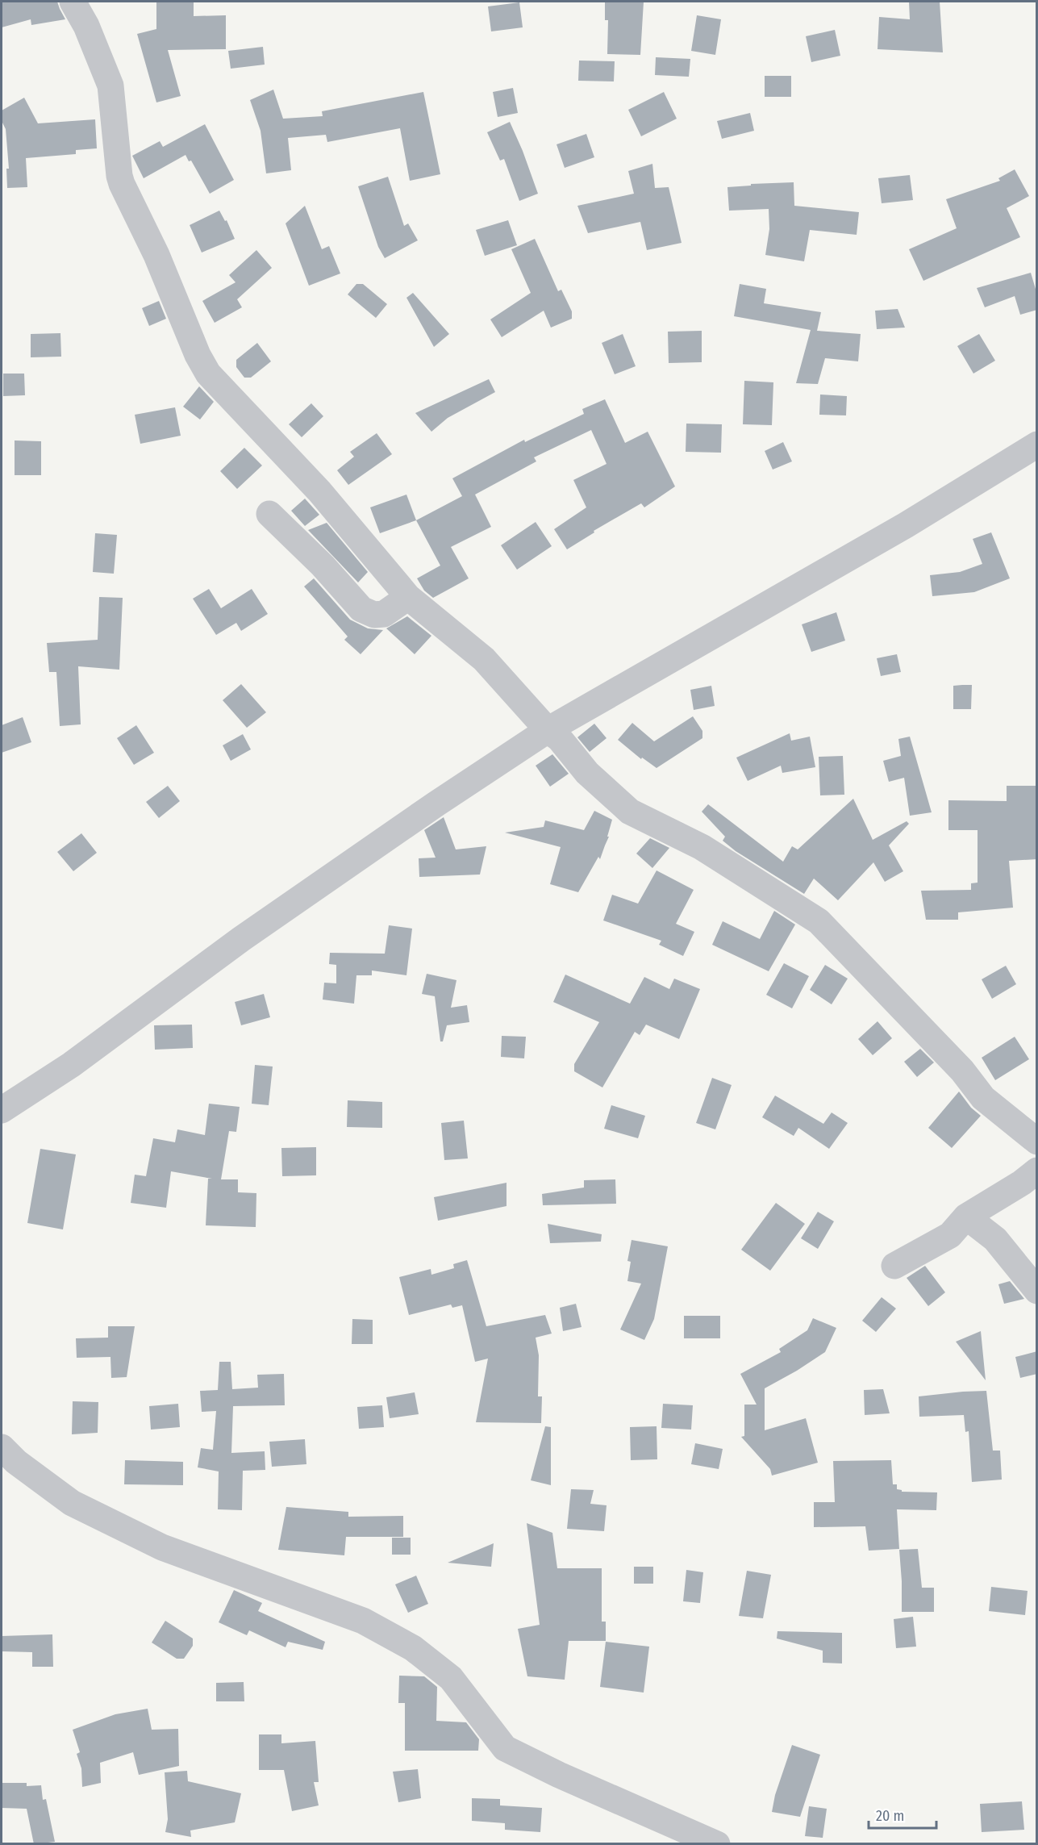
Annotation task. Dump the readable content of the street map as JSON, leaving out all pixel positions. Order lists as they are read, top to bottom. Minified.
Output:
{"scale_bar":"20 m"}
